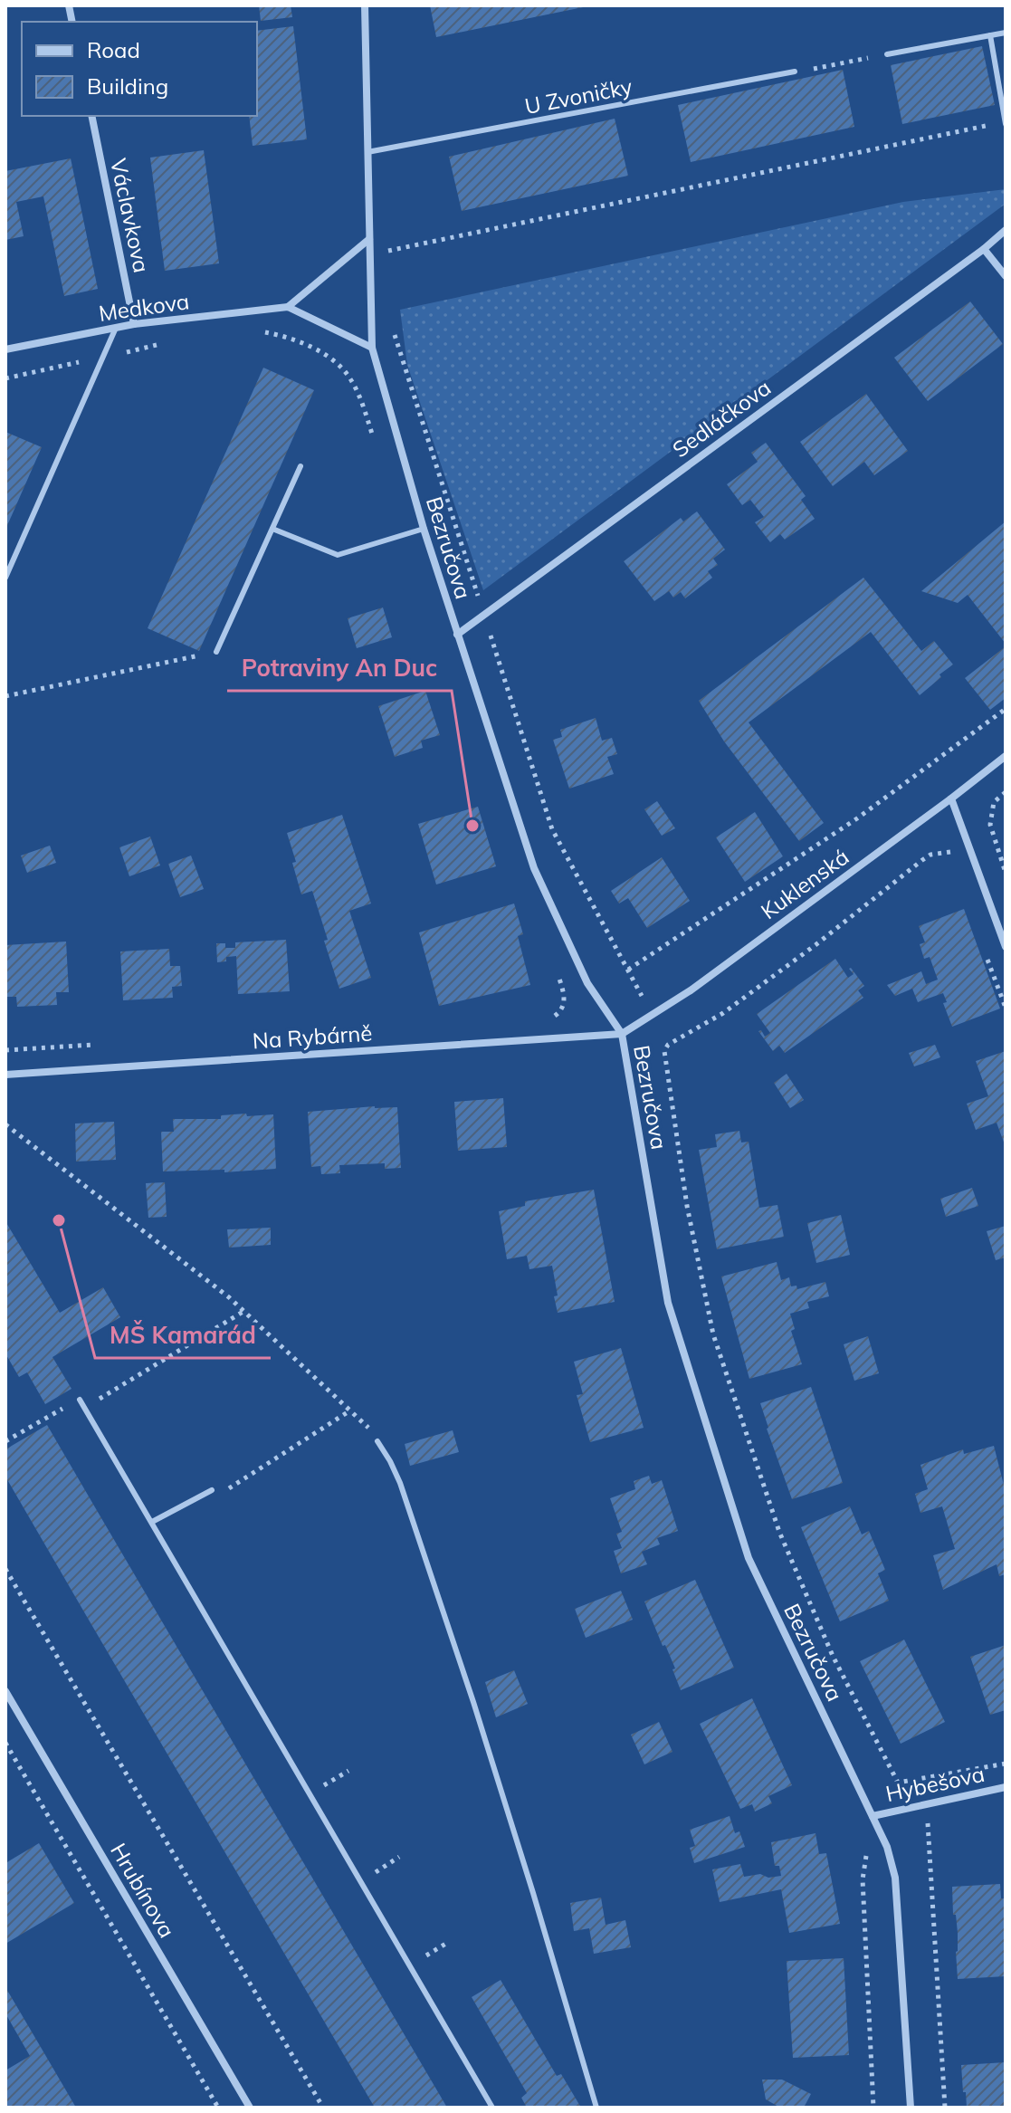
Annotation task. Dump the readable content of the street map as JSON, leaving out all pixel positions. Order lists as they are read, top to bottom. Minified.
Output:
{"streets":{"street":["Václavkova","Medkova","Sedláčkova","Bezručova","Kuklenská","Na Rybárně","Hybešova","Hrubínova"],"lane":["U Zvoničky"]},"crossings":[["U Zvoničky","Bezručova"],["Václavkova","Medkova"],["Sedláčkova","Bezručova"],["Bezručova","Kuklenská"],["Bezručova","Na Rybárně"],["Bezručova","Hybešova"],["Kuklenská","Na Rybárně"]],"places":["Potraviny An Duc","MŠ Kamarád"],"legend":["Road","Building"]}
